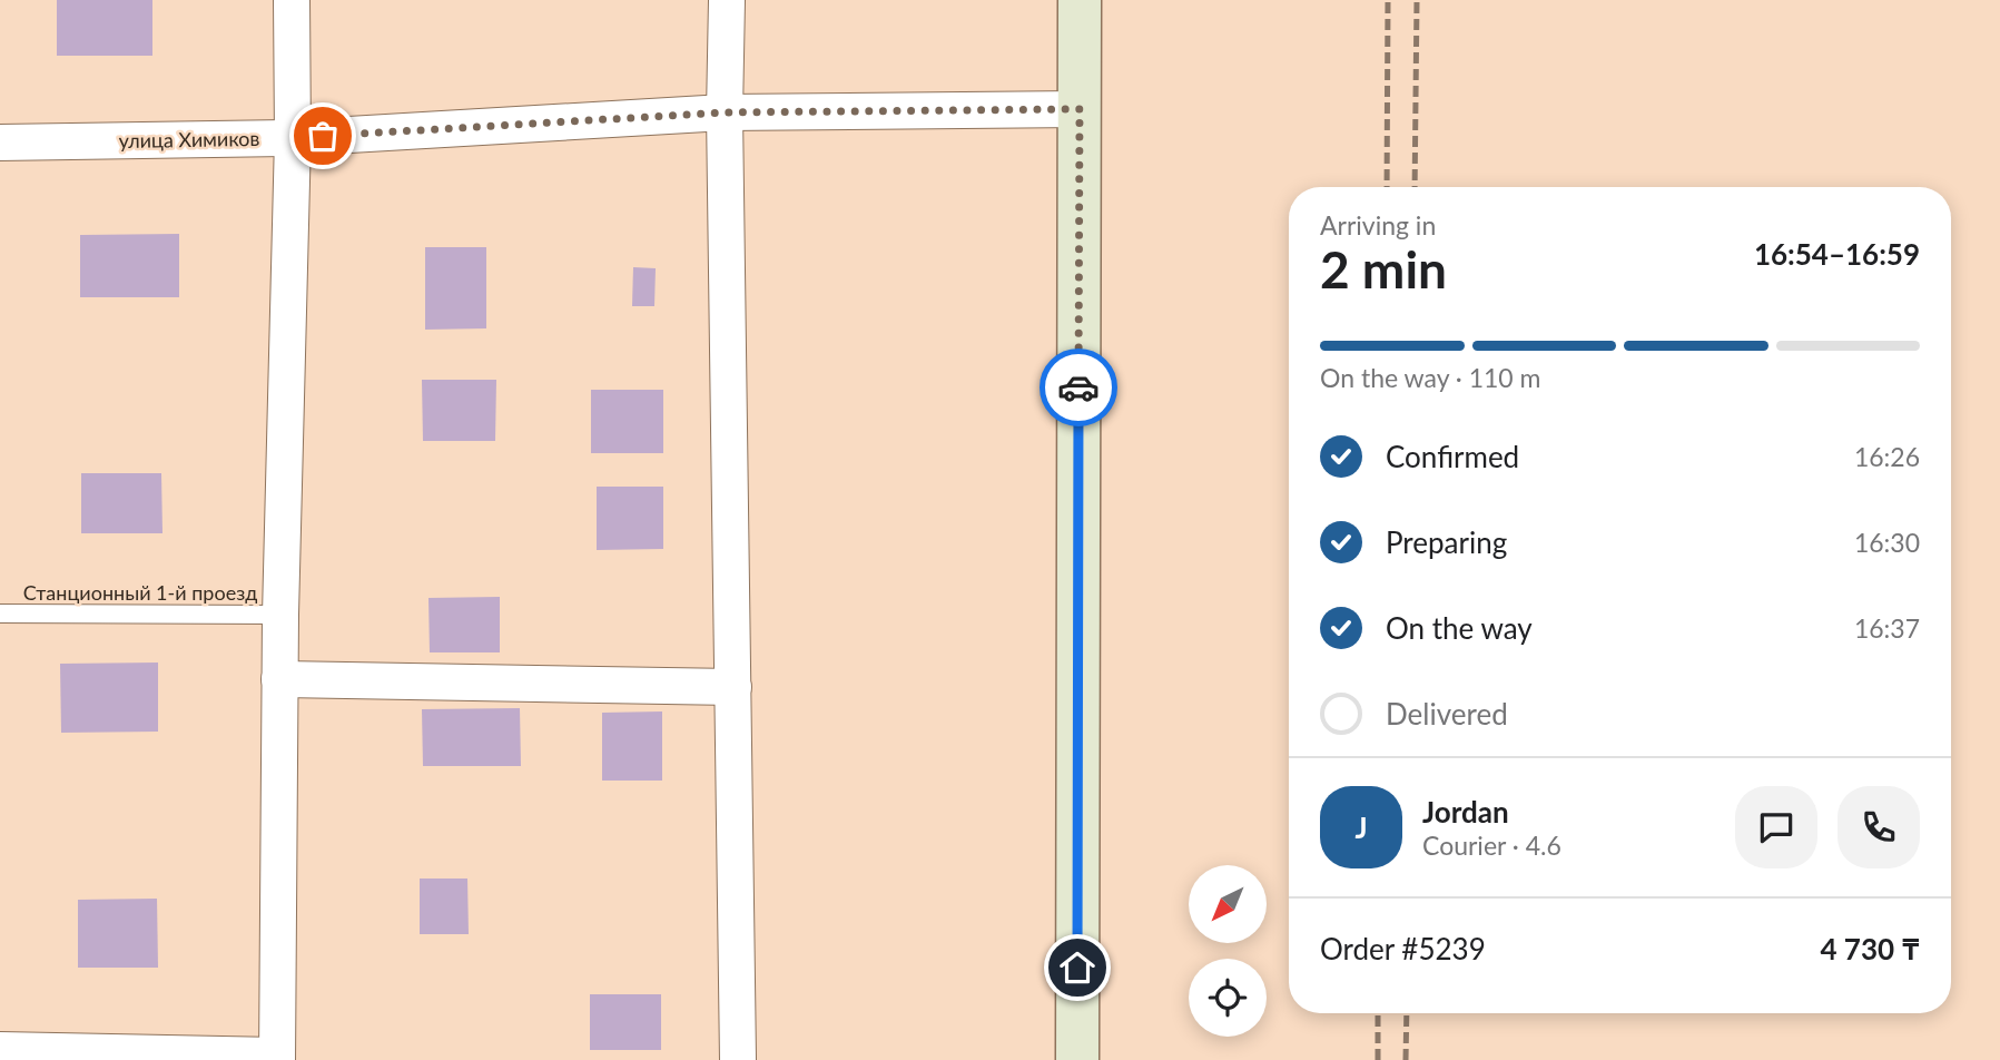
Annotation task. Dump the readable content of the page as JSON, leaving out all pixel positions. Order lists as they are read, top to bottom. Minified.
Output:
{"streets":{"street":["улица Химиков"],"lane":["Станционный 1-й проезд"]},"north":"bottom left","page":{"heading":["2 min","Arriving in","16:54–16:59"],"panel":["Jordan","Courier · 4.6","Order #5239","4 730 ₸"],"bar":"On the way · 110 m","list":[["Confirmed","16:26"],["Preparing","16:30"],["On the way","16:37"],"Delivered"],"round":"J"}}
